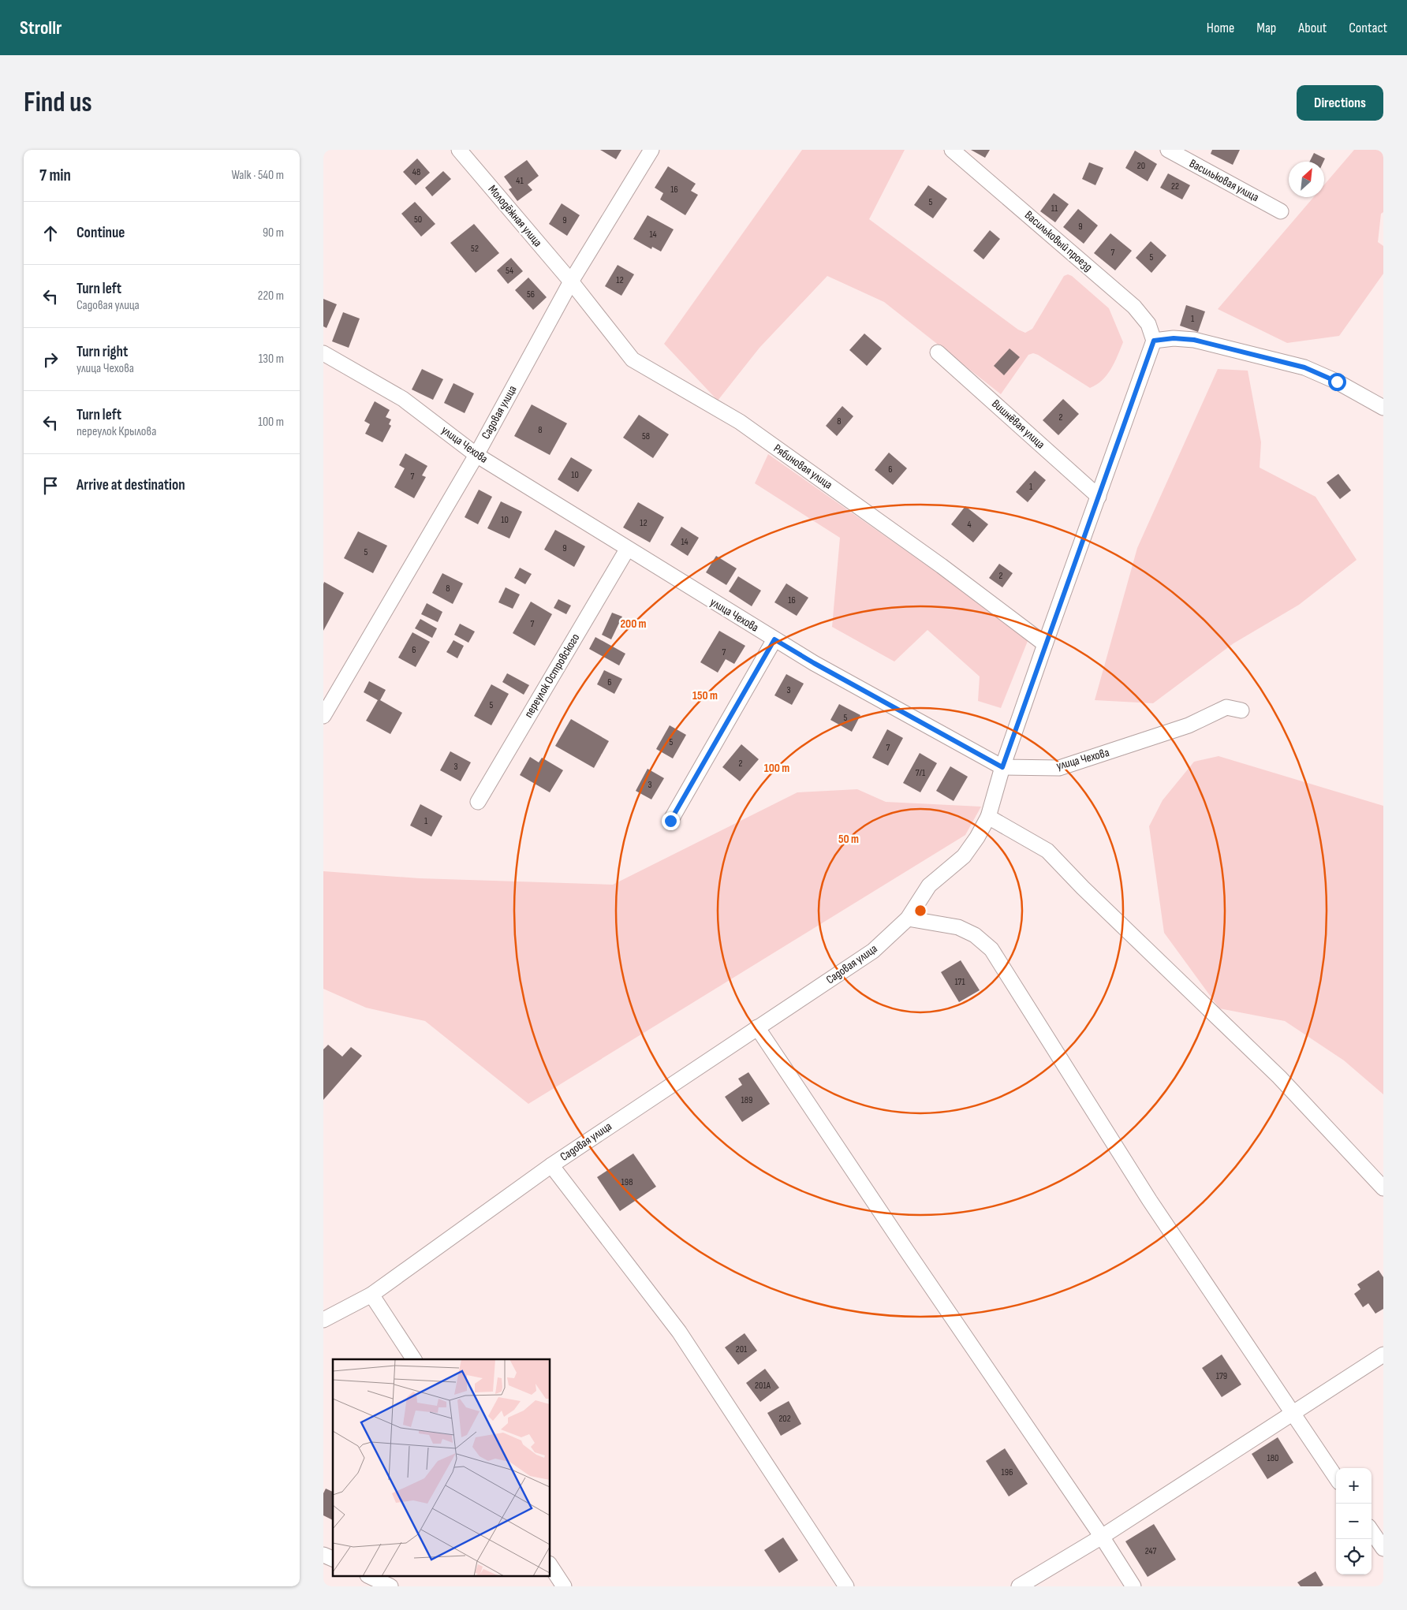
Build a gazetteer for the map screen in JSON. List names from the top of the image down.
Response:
{
  "streets": {
    "street": [
      "Васильковая улица",
      "Молодёжная улица",
      "Васильковый проезд",
      "Садовая улица",
      "Вишнёвая улица",
      "улица Чехова",
      "Рябиновая улица",
      "переулок Островского"
    ]
  },
  "crossings": [
    ["Молодёжная улица", "Садовая улица"],
    ["Молодёжная улица", "Рябиновая улица"],
    ["Васильковый проезд", "Садовая улица"],
    ["Садовая улица", "Вишнёвая улица"],
    ["Садовая улица", "улица Чехова"],
    ["Садовая улица", "Рябиновая улица"],
    ["улица Чехова", "переулок Островского"]
  ],
  "house_numbers": [
    "20",
    "48",
    "41",
    "22",
    "16",
    "5",
    "11",
    "50",
    "9",
    "9",
    "14",
    "52",
    "7",
    "5",
    "54",
    "12",
    "56",
    "1",
    "2",
    "8",
    "8",
    "58",
    "6",
    "10",
    "7",
    "1",
    "10",
    "12",
    "4",
    "14",
    "9",
    "5",
    "2",
    "8",
    "16",
    "7",
    "6",
    "7",
    "6",
    "3",
    "5",
    "5",
    "5",
    "7",
    "2",
    "3",
    "7/1",
    "3",
    "1",
    "171",
    "189",
    "198",
    "201",
    "179",
    "201А",
    "202",
    "180",
    "196",
    "247"
  ],
  "north": "top right",
  "page": {
    "header": "Strollr",
    "nav": [
      "Home",
      "Map",
      "About",
      "Contact"
    ],
    "buttons": "Directions",
    "title": "Find us",
    "heading": ["7 min", "Walk · 540 m"],
    "list": [
      ["Continue", "90 m"],
      ["Turn left", "Садовая улица", "220 m"],
      ["Turn right", "улица Чехова", "130 m"],
      ["Turn left", "переулок Крылова", "100 m"],
      "Arrive at destination"
    ],
    "map_buttons": ["+", "−"]
  },
  "rings": [
    "200 m",
    "150 m",
    "100 m",
    "50 m"
  ]
}
